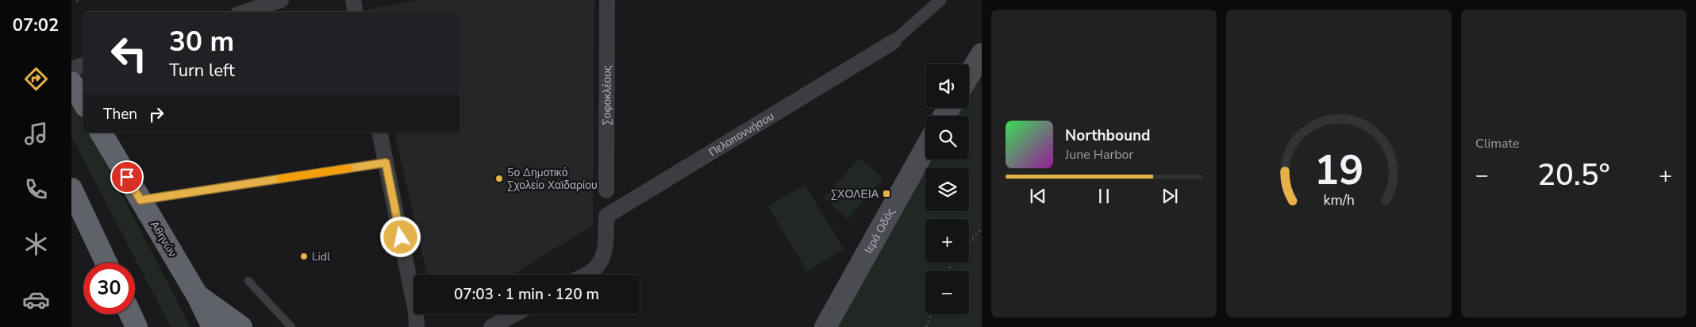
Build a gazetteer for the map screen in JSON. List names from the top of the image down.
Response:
{
  "streets": {
    "highway": ["Αθηνών"],
    "main road": ["Ιερά Οδός"],
    "street": ["Σοφοκλέους", "Πελοποννήσου"]
  },
  "places": {
    "other": ["5ο Δημοτικό Σχολείο Χαϊδαρίου", "Lidl"],
    "transit": ["ΣΧΟΛΕΙΑ"]
  },
  "page": {
    "tabs": "07:02",
    "tile": "Climate",
    "turn": ["30 m", "Turn left"],
    "map_buttons": ["+", "−"],
    "then": "Then",
    "song": ["Northbound", "June Harbor"],
    "heat": ["−", "20.5°", "+"],
    "limit": "30",
    "trip": "07:03 · 1 min · 120 m",
    "gauge": ["19", "km/h"]
  }
}
